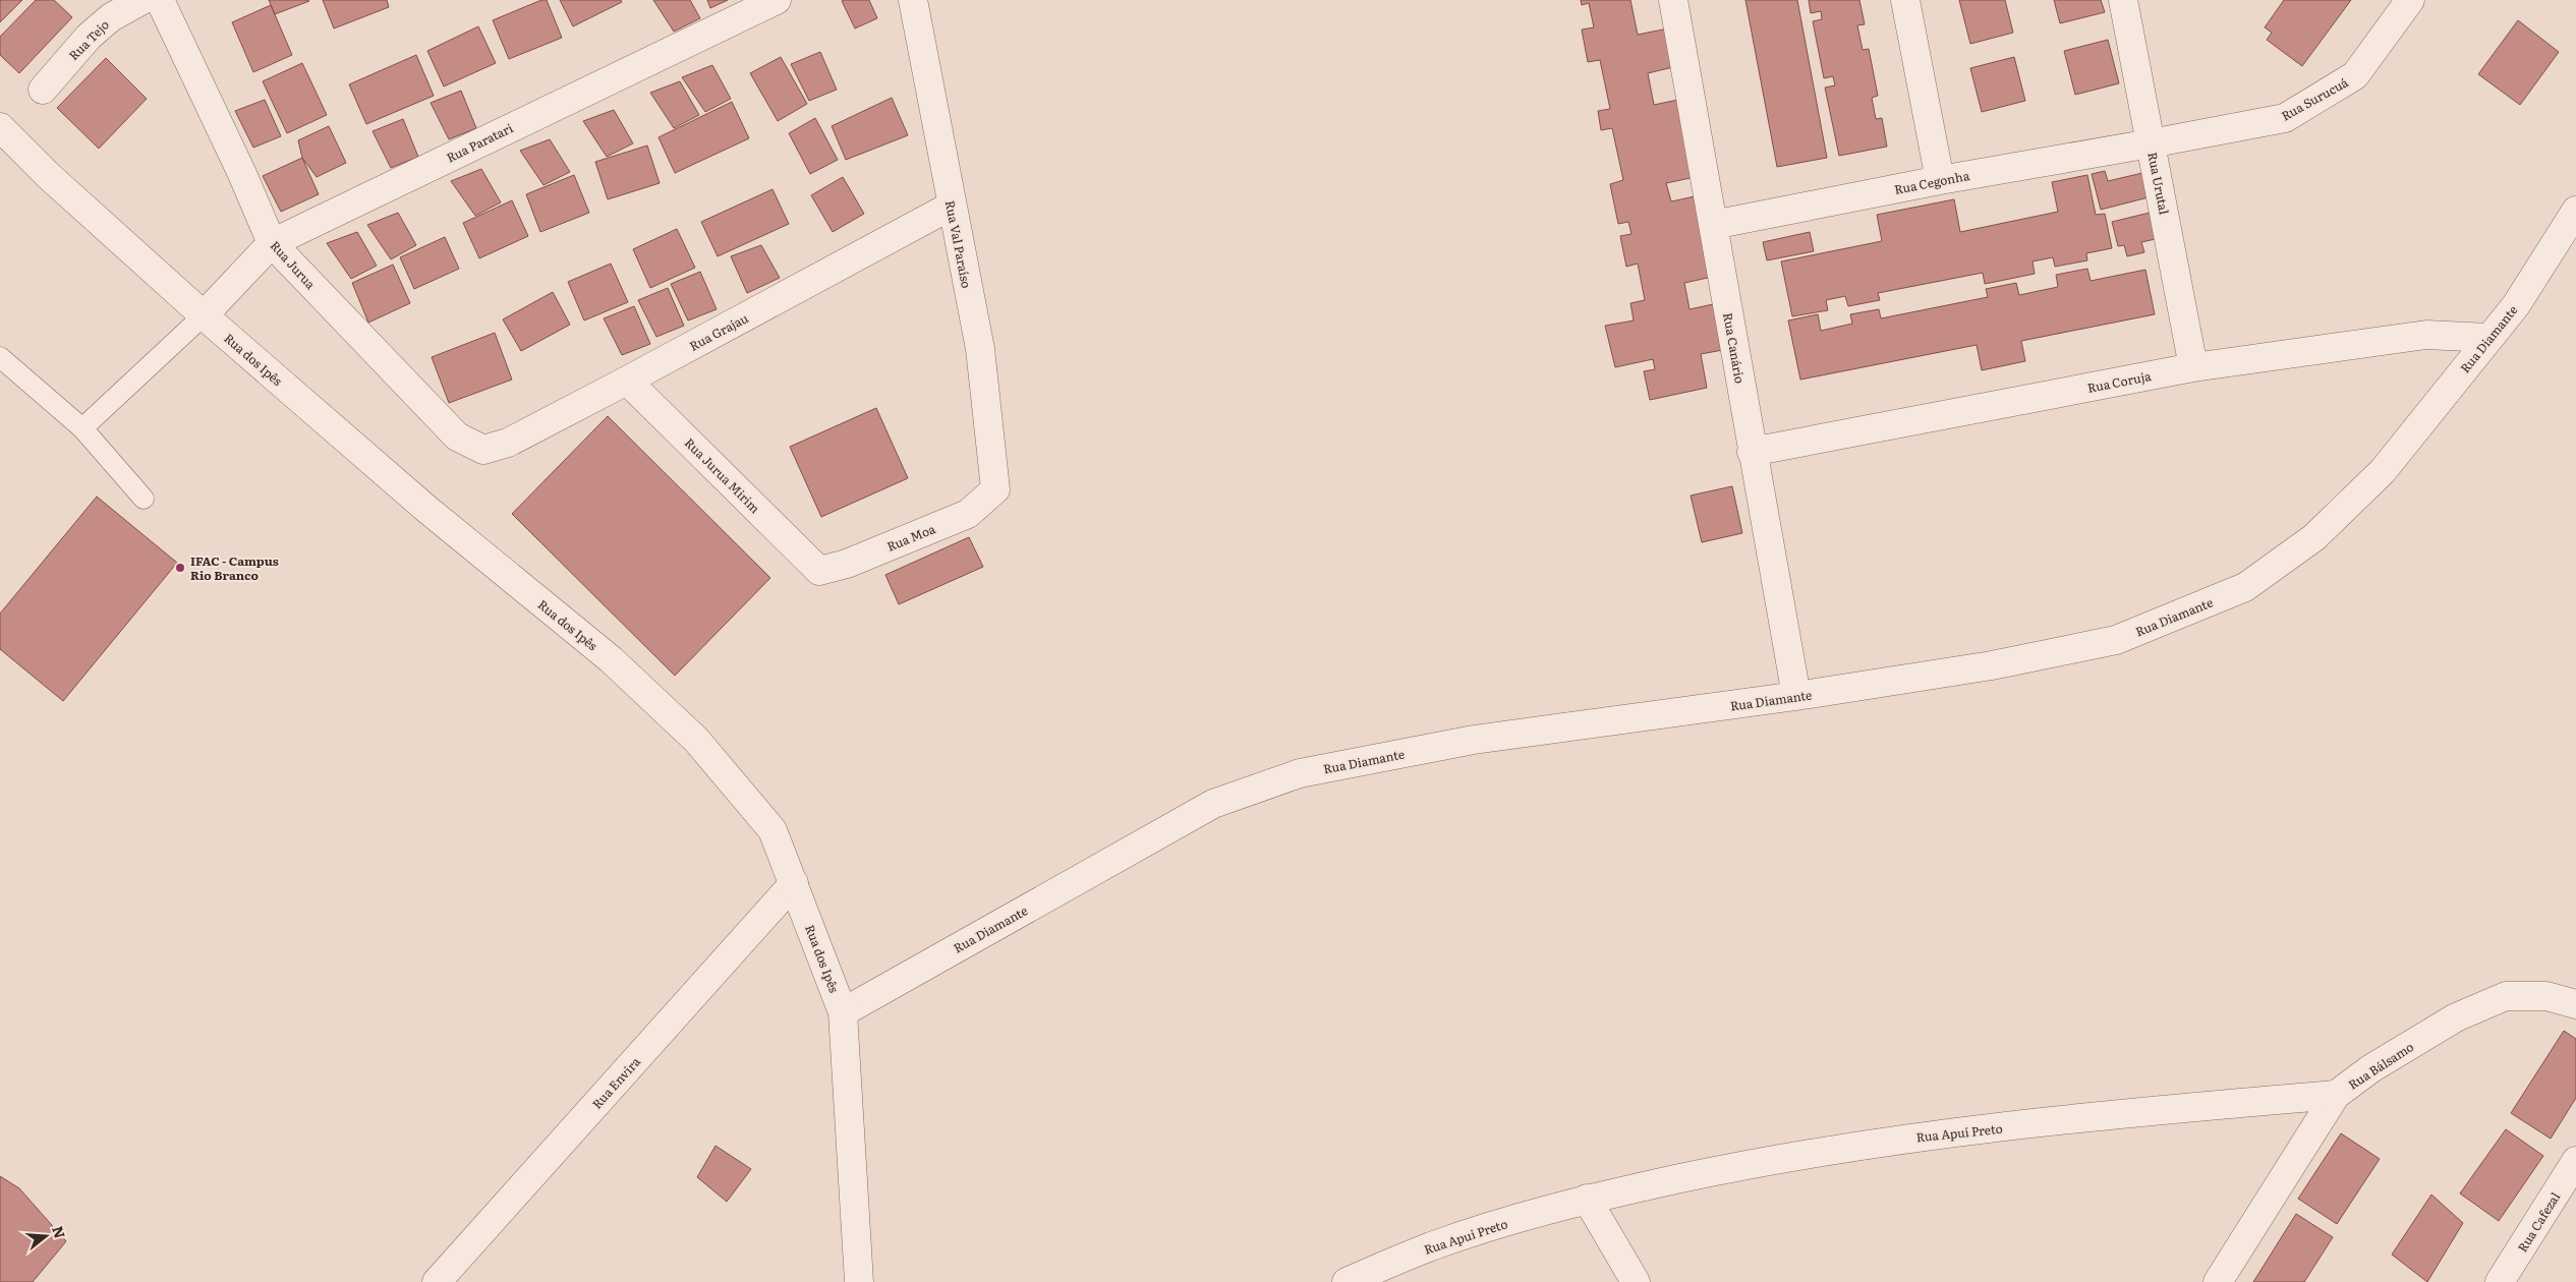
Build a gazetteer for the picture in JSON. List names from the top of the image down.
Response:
{
  "streets": {
    "street": [
      "Rua Tejo",
      "Rua Surucuá",
      "Rua Paratari",
      "Rua Cegonha",
      "Rua Urutal",
      "Rua Val Paraíso",
      "Rua Jurua",
      "Rua Grajau",
      "Rua Diamante",
      "Rua Canário",
      "Rua dos Ipês",
      "Rua Coruja",
      "Rua Jurua Mirim",
      "Rua Moa",
      "Rua Bálsamo",
      "Rua Envira",
      "Rua Apuí Preto",
      "Rua Cafezal",
      "Rua Apui Preto"
    ]
  },
  "crossings": [
    ["Rua Surucuá", "Rua Cegonha"],
    ["Rua Surucuá", "Rua Urutal"],
    ["Rua Paratari", "Rua Jurua"],
    ["Rua Paratari", "Rua dos Ipês"],
    ["Rua Cegonha", "Rua Urutal"],
    ["Rua Cegonha", "Rua Canário"],
    ["Rua Urutal", "Rua Coruja"],
    ["Rua Val Paraíso", "Rua Grajau"],
    ["Rua Val Paraíso", "Rua Moa"],
    ["Rua Jurua", "Rua Grajau"],
    ["Rua Grajau", "Rua Jurua Mirim"],
    ["Rua Diamante", "Rua Canário"],
    ["Rua Diamante", "Rua dos Ipês"],
    ["Rua Diamante", "Rua Coruja"],
    ["Rua Canário", "Rua Coruja"],
    ["Rua dos Ipês", "Rua Envira"],
    ["Rua Jurua Mirim", "Rua Moa"],
    ["Rua Bálsamo", "Rua Apuí Preto"],
    ["Rua Apuí Preto", "Rua Apui Preto"]
  ],
  "places": ["IFAC - Campus Rio Branco"],
  "north": "right"
}
